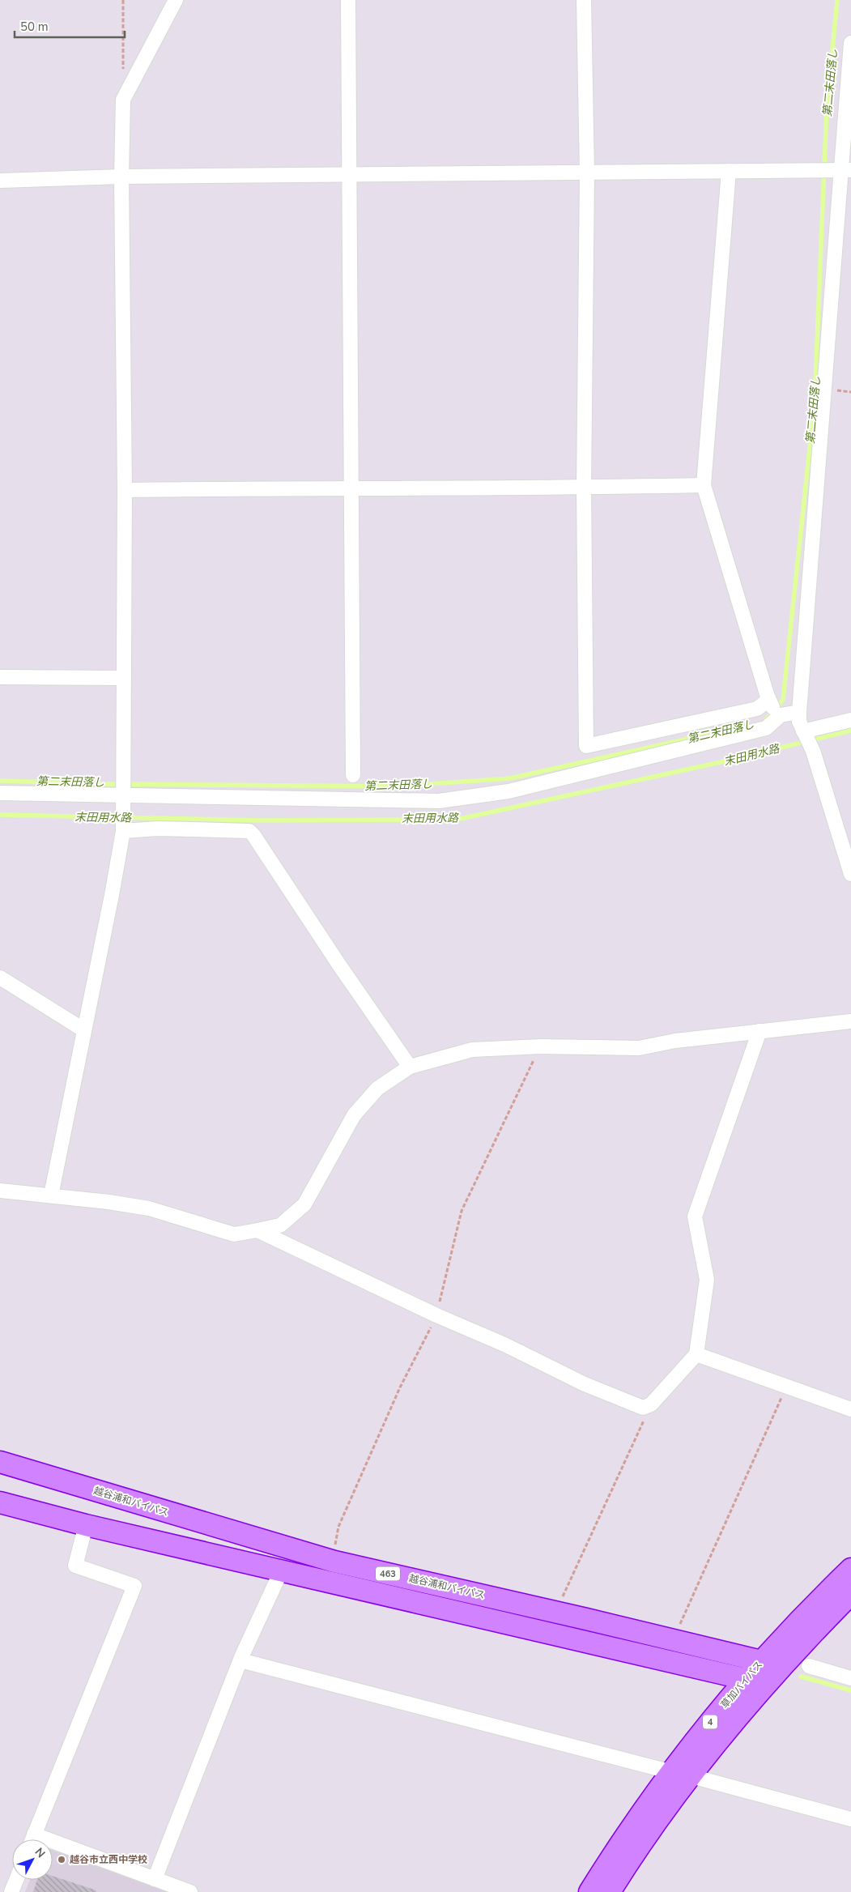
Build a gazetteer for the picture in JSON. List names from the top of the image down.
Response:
{
  "streets": {
    "highway": [
      "越谷浦和バイパス",
      "463",
      "草加バイパス",
      "4"
    ]
  },
  "crossings": [
    ["越谷浦和バイパス", "草加バイパス"],
    ["463", "草加バイパス"]
  ],
  "water": ["第二末田落し", "末田用水路"],
  "places": ["越谷市立西中学校"],
  "scale_bar": "50 m",
  "north": "top right"
}
